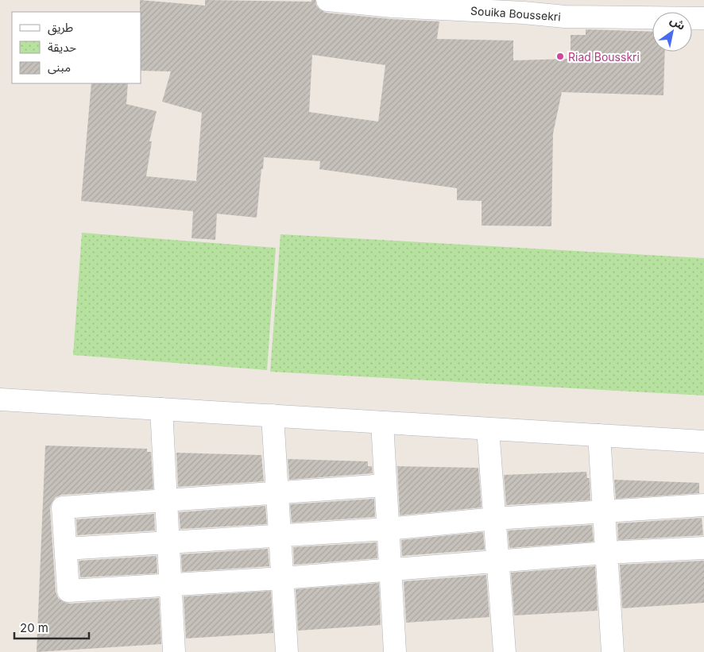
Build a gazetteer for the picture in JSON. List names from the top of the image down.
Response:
{
  "streets": {
    "street": ["Souika Boussekri"]
  },
  "places": ["Riad Bousskri"],
  "legend": ["طريق", "حديقة", "مبنى"],
  "scale_bar": "20 m",
  "north": "top right"
}
